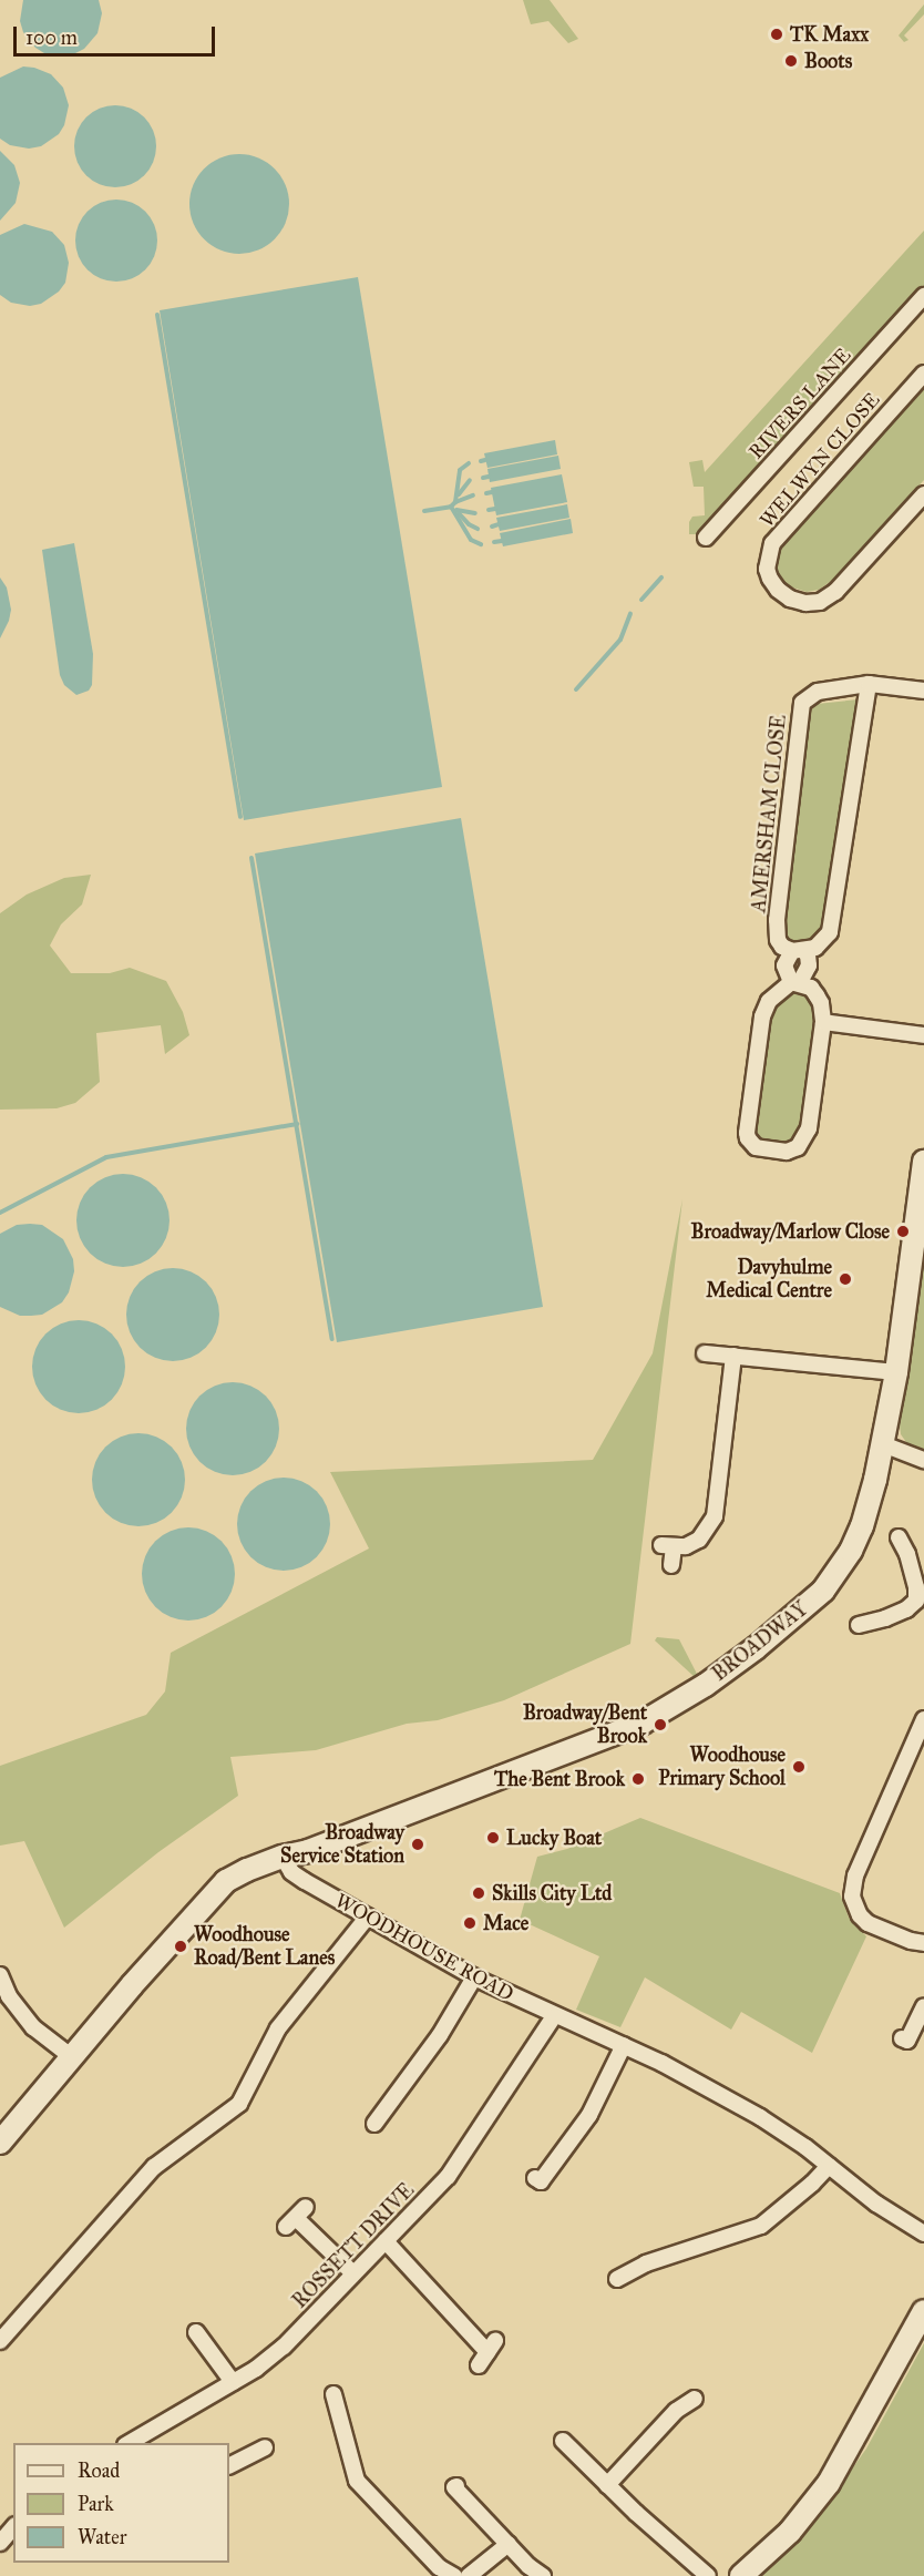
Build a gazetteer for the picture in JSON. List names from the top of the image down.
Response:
{
  "streets": {
    "street": [
      "RIVERS LANE",
      "WELWYN CLOSE",
      "AMERSHAM CLOSE",
      "BROADWAY",
      "WOODHOUSE ROAD",
      "ROSSETT DRIVE"
    ]
  },
  "crossings": [
    ["BROADWAY", "WOODHOUSE ROAD"],
    ["WOODHOUSE ROAD", "ROSSETT DRIVE"]
  ],
  "places": [
    "TK Maxx",
    "Boots",
    "Broadway/Marlow Close",
    "Davyhulme Medical Centre",
    "Broadway/Bent Brook",
    "Woodhouse Primary School",
    "The Bent Brook",
    "Lucky Boat",
    "Broadway Service Station",
    "Skills City Ltd",
    "Mace",
    "Woodhouse Road/Bent Lanes"
  ],
  "legend": ["Road", "Park", "Water"],
  "scale_bar": "100 m"
}
